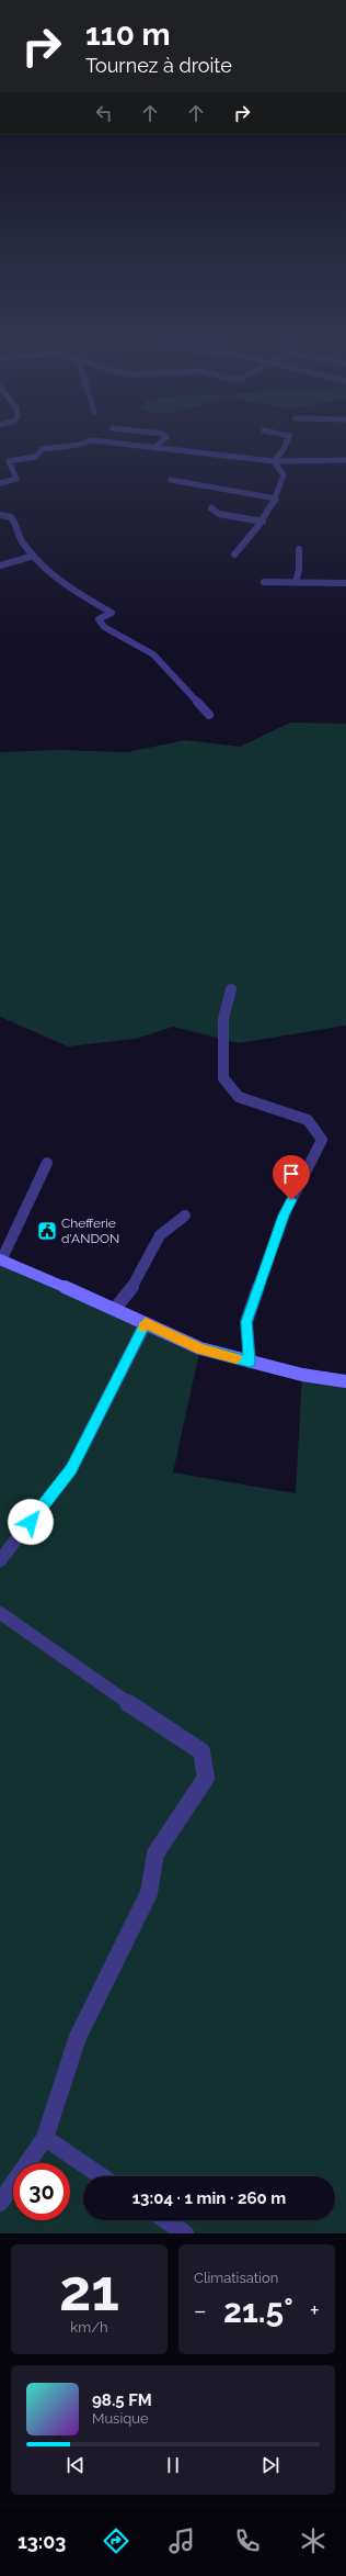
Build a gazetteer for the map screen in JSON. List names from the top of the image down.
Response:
{
  "places": {
    "public building": ["Chefferie d'ANDON"]
  },
  "page": {
    "turn": ["110 m", "Tournez à droite"],
    "limit": "30",
    "trip": "13:04 · 1 min · 260 m",
    "tile": [
      ["21", "km/h"],
      "Climatisation"
    ],
    "heat": ["−", "21.5°", "+"],
    "song": ["98.5 FM", "Musique"],
    "tabs": "13:03"
  }
}
